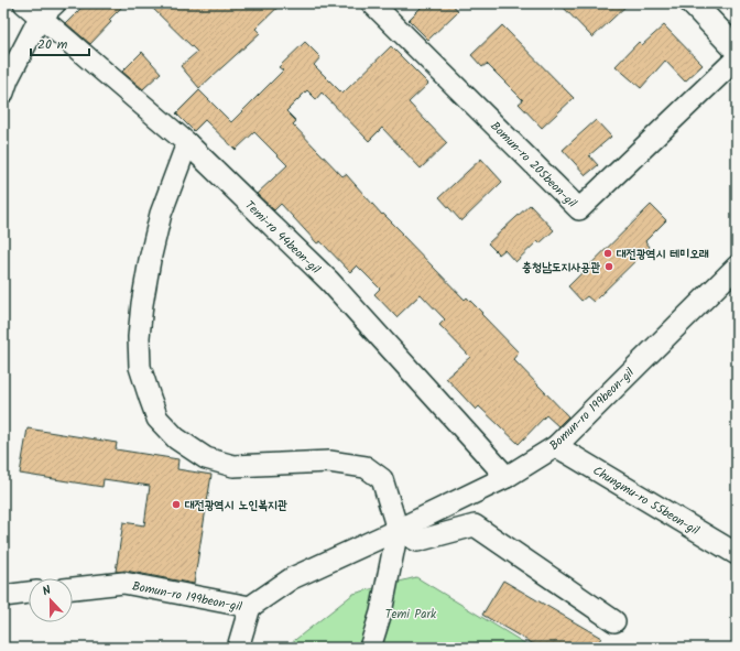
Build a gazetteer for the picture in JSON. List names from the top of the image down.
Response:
{
  "streets": {
    "street": [
      "Bomun-ro 205beon-gil",
      "Temi-ro 44beon-gil",
      "Bomun-ro 199beon-gil",
      "Chungmu-ro 55beon-gil"
    ]
  },
  "crossings": [
    ["Temi-ro 44beon-gil", "Bomun-ro 199beon-gil"],
    ["Bomun-ro 199beon-gil", "Chungmu-ro 55beon-gil"]
  ],
  "parks": ["Temi Park"],
  "places": ["대전광역시 테미오래", "충청남도지사공관", "대전광역시 노인복지관"],
  "scale_bar": "20 m",
  "north": "top"
}
